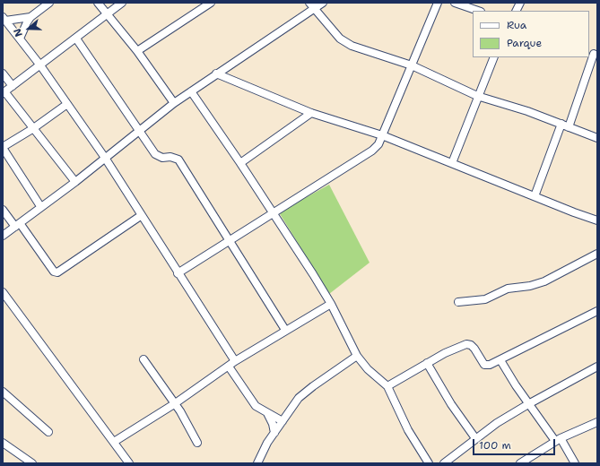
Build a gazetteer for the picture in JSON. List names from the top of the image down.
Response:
{
  "legend": ["Rua", "Parque"],
  "scale_bar": "100 m",
  "north": "left"
}
